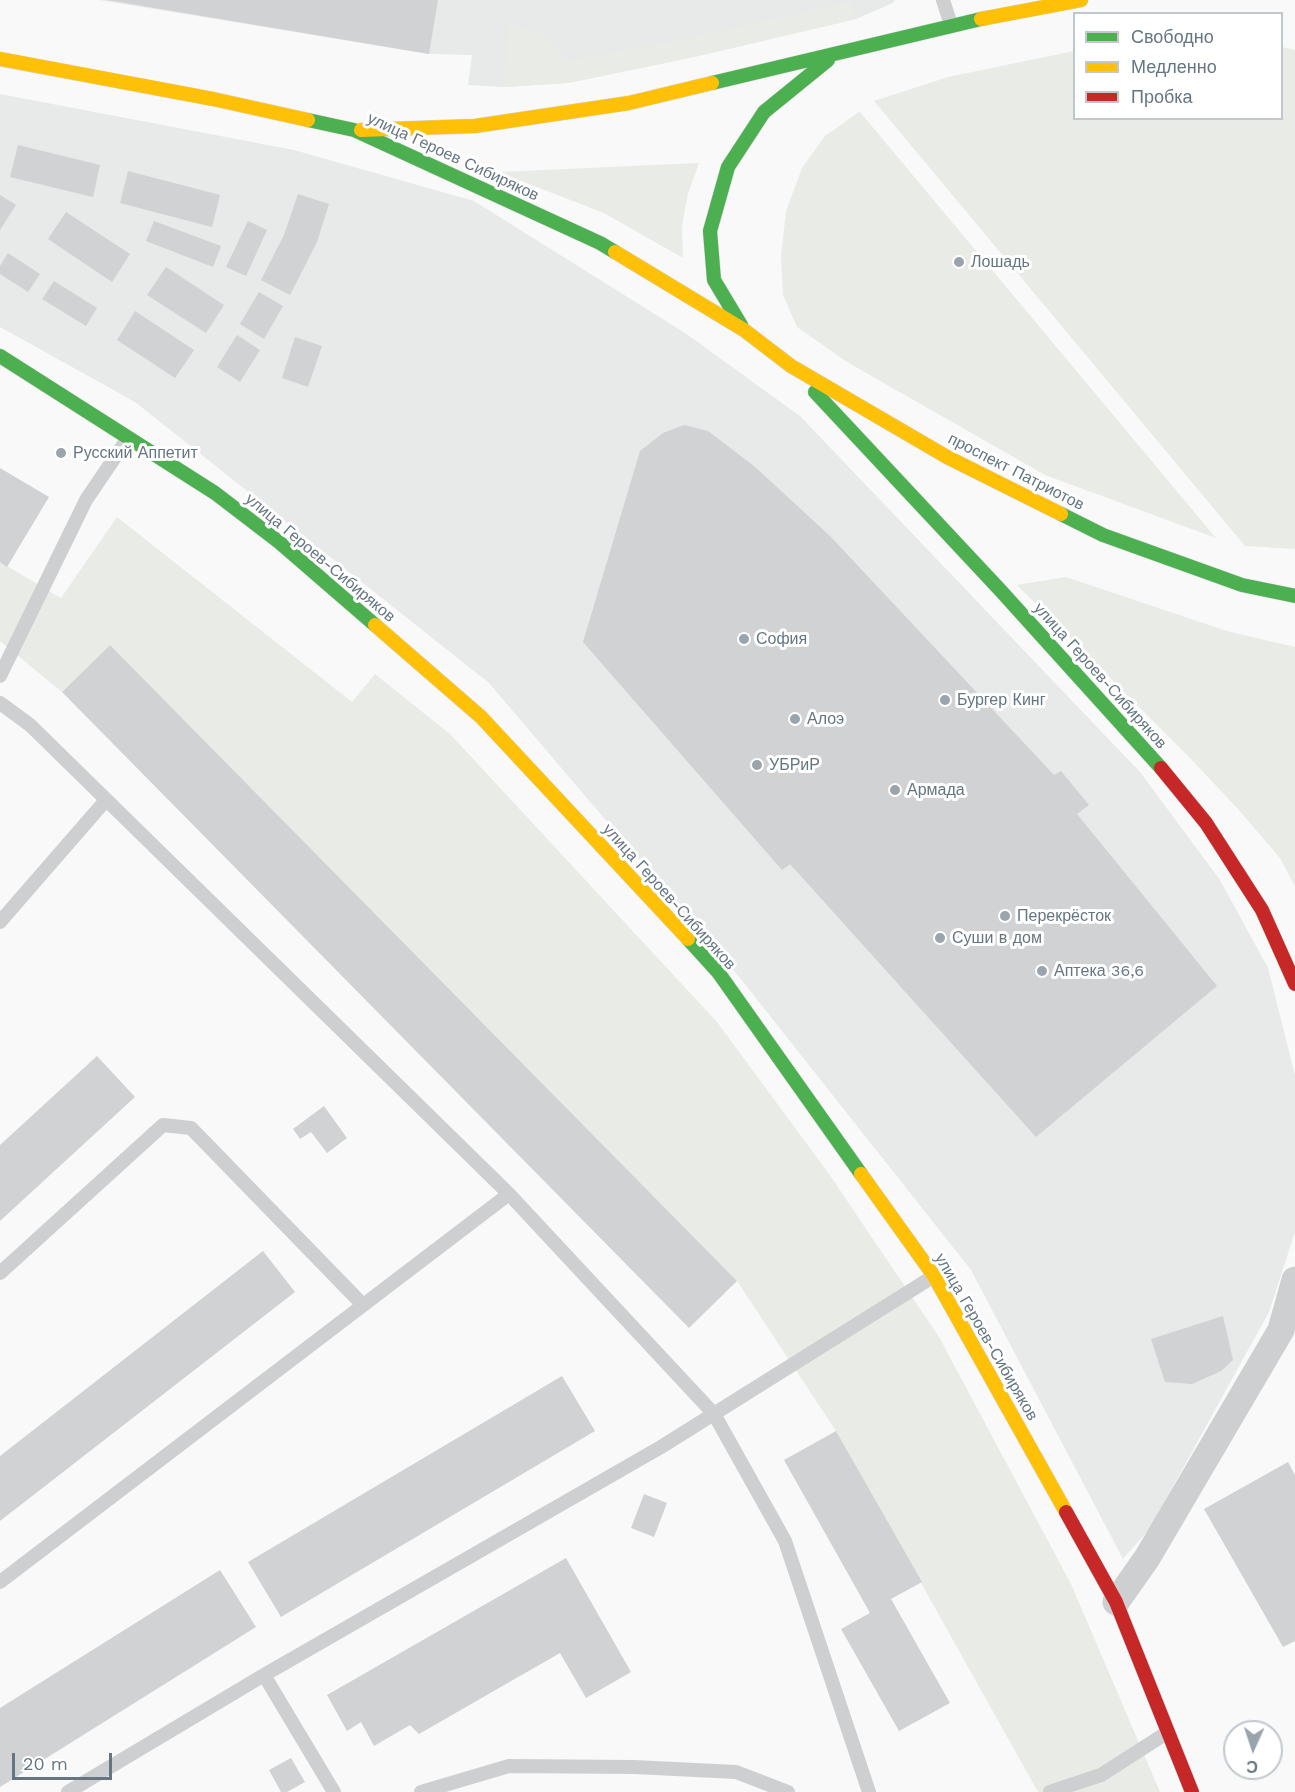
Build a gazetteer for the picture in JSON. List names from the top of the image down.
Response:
{
  "streets": {
    "main road": ["улица Героев Сибиряков", "проспект Патриотов", "улица Героев-Сибиряков"]
  },
  "crossings": [
    ["улица Героев Сибиряков", "проспект Патриотов"],
    ["проспект Патриотов", "улица Героев-Сибиряков"]
  ],
  "places": [
    "Лошадь",
    "Русский Аппетит",
    "София",
    "Бургер Кинг",
    "Алоэ",
    "УБРиР",
    "Армада",
    "Перекрёсток",
    "Суши в дом",
    "Аптека 36,6"
  ],
  "legend": ["Свободно", "Медленно", "Пробка"],
  "scale_bar": "20 m",
  "north": "bottom"
}
